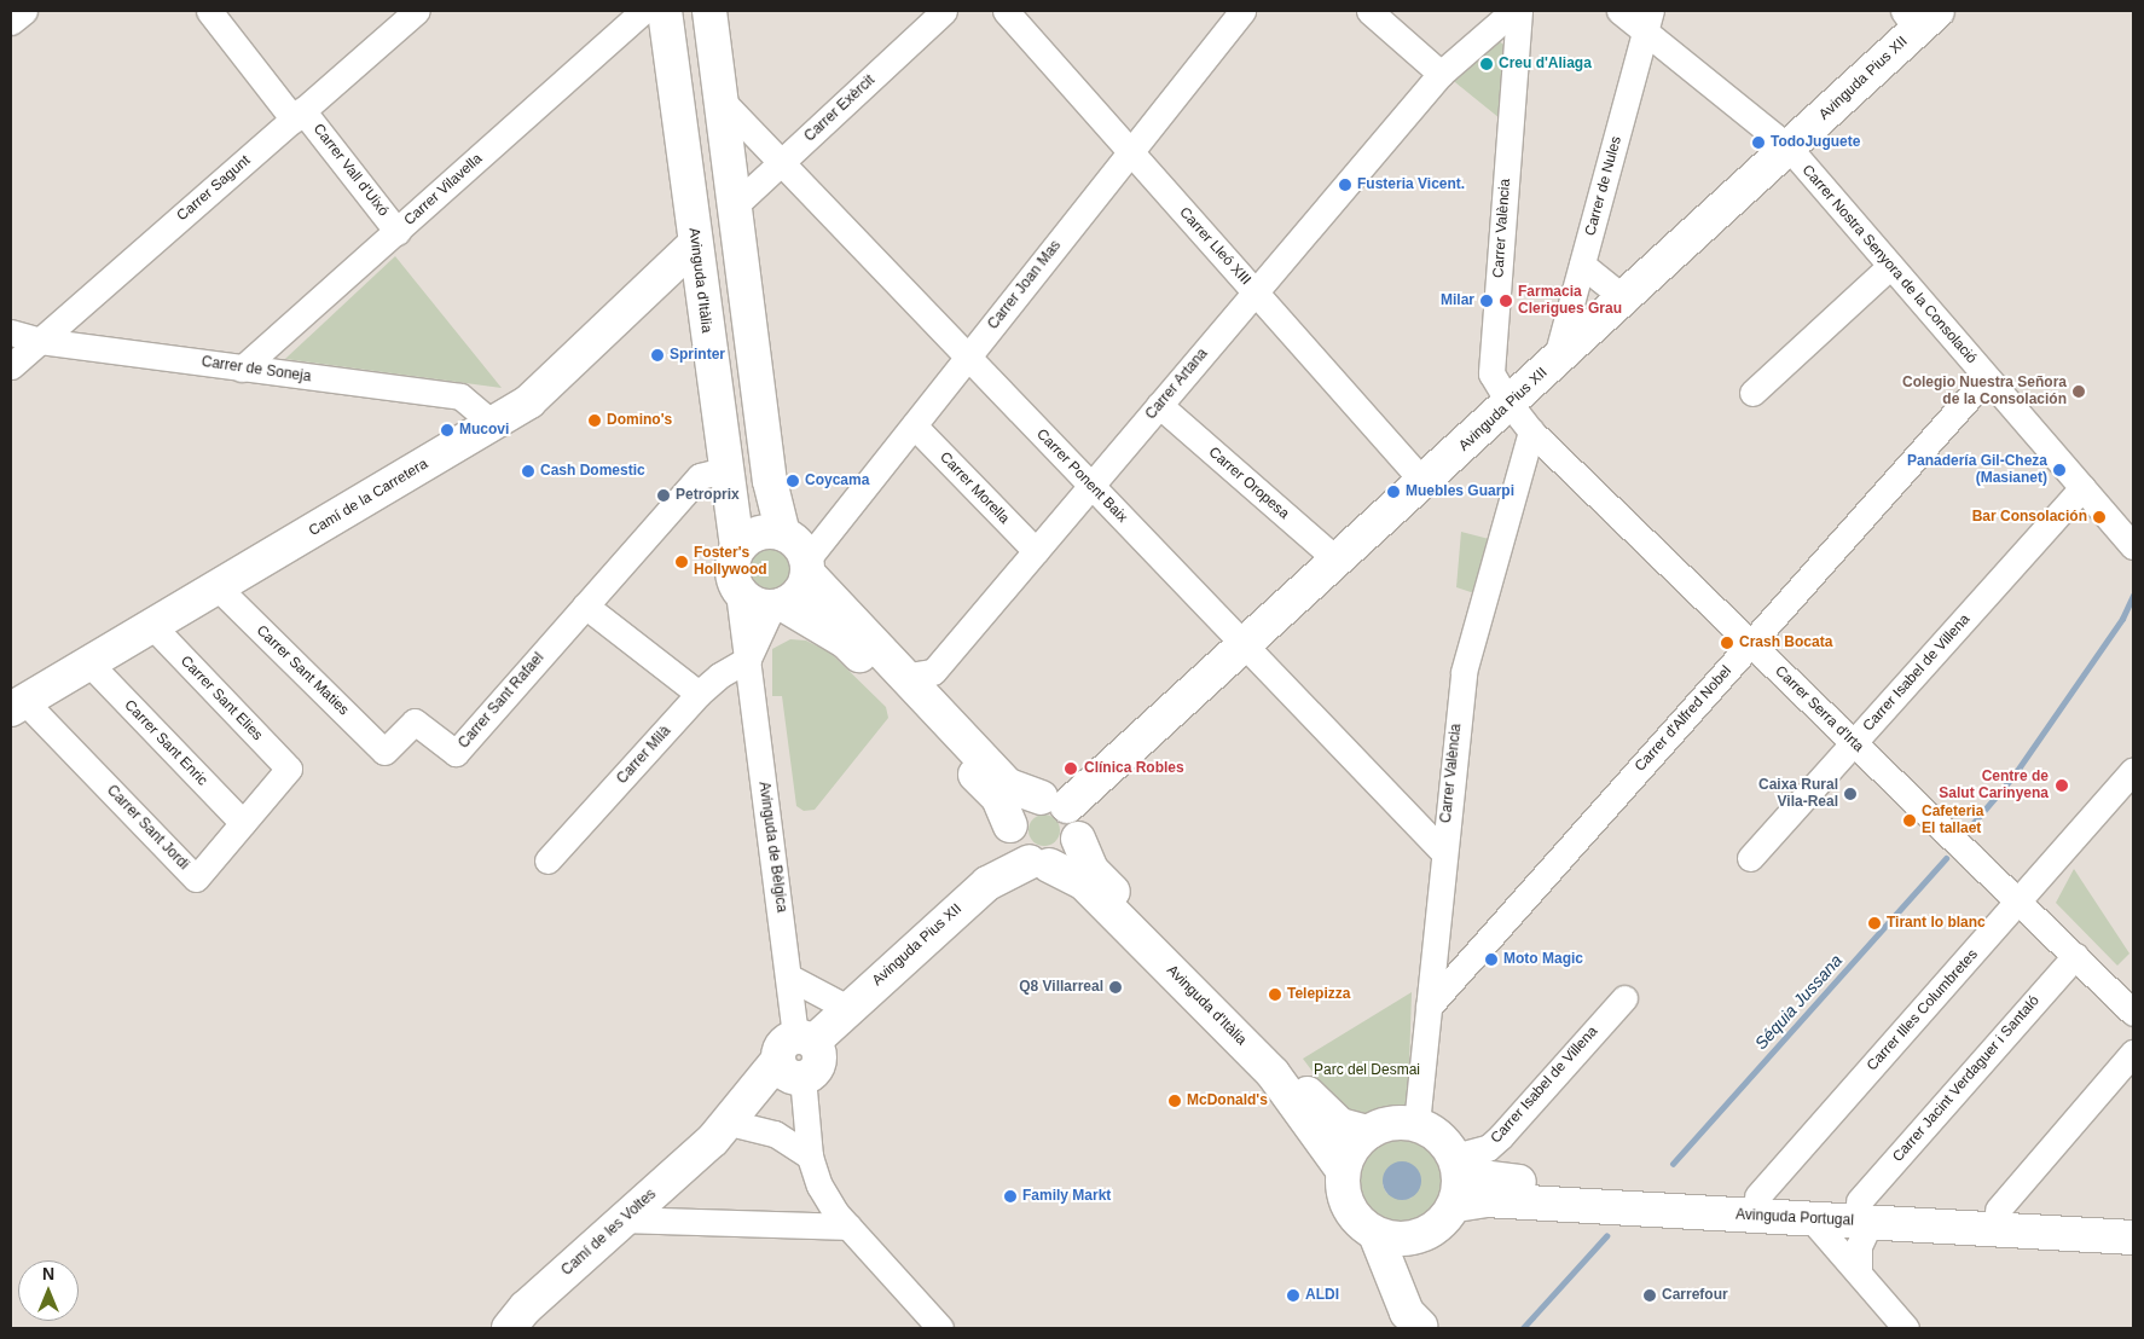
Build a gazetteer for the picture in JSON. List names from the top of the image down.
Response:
{
  "streets": {
    "main road": [
      "Avinguda Pius XII",
      "Avinguda d'Itàlia",
      "Camí de la Carretera",
      "Avinguda Portugal",
      "Camí de les Voltes"
    ],
    "street": [
      "Carrer Exèrcit",
      "Carrer Vall d'Uixó",
      "Carrer de Nules",
      "Carrer Sagunt",
      "Carrer Vilavella",
      "Carrer València",
      "Carrer Lleó XIII",
      "Carrer Nostra Senyora de la Consolació",
      "Carrer Joan Mas",
      "Carrer de Soneja",
      "Carrer Artana",
      "Carrer Ponent Baix",
      "Carrer Oropesa",
      "Carrer Morella",
      "Carrer Sant Maties",
      "Carrer Isabel de Villena",
      "Carrer Sant Elies",
      "Carrer Sant Rafael",
      "Carrer Serra d'Irta",
      "Carrer d'Alfred Nobel",
      "Carrer Sant Enric",
      "Carrer Milà",
      "Carrer Sant Jordi",
      "Avinguda de Bèlgica",
      "Carrer Illes Columbretes",
      "Carrer Jacint Verdaguer i Santaló"
    ]
  },
  "crossings": [
    ["Avinguda Pius XII", "Carrer de Nules"],
    ["Avinguda Pius XII", "Carrer València"],
    ["Avinguda Pius XII", "Carrer Lleó XIII"],
    ["Avinguda Pius XII", "Carrer Nostra Senyora de la Consolació"],
    ["Avinguda Pius XII", "Avinguda d'Itàlia"],
    ["Avinguda Pius XII", "Carrer Ponent Baix"],
    ["Avinguda Pius XII", "Carrer Oropesa"],
    ["Avinguda Pius XII", "Carrer Serra d'Irta"],
    ["Avinguda Pius XII", "Avinguda de Bèlgica"],
    ["Avinguda Pius XII", "Camí de les Voltes"],
    ["Carrer Exèrcit", "Carrer Ponent Baix"],
    ["Carrer Vall d'Uixó", "Carrer Sagunt"],
    ["Carrer Vall d'Uixó", "Carrer Vilavella"],
    ["Carrer de Nules", "Carrer Nostra Senyora de la Consolació"],
    ["Carrer Sagunt", "Carrer de Soneja"],
    ["Carrer Vilavella", "Avinguda d'Itàlia"],
    ["Carrer Vilavella", "Carrer de Soneja"],
    ["Carrer València", "Avinguda d'Itàlia"],
    ["Carrer València", "Carrer Ponent Baix"],
    ["Carrer València", "Carrer Isabel de Villena"],
    ["Carrer València", "Carrer Serra d'Irta"],
    ["Carrer València", "Carrer d'Alfred Nobel"],
    ["Carrer València", "Avinguda Portugal"],
    ["Carrer Lleó XIII", "Carrer Joan Mas"],
    ["Carrer Lleó XIII", "Carrer Artana"],
    ["Carrer Nostra Senyora de la Consolació", "Carrer Isabel de Villena"],
    ["Carrer Nostra Senyora de la Consolació", "Carrer d'Alfred Nobel"],
    ["Avinguda d'Itàlia", "Carrer Joan Mas"],
    ["Avinguda d'Itàlia", "Camí de la Carretera"],
    ["Avinguda d'Itàlia", "Carrer Isabel de Villena"],
    ["Avinguda d'Itàlia", "Carrer Sant Rafael"],
    ["Avinguda d'Itàlia", "Avinguda de Bèlgica"],
    ["Avinguda d'Itàlia", "Avinguda Portugal"],
    ["Carrer Joan Mas", "Carrer Ponent Baix"],
    ["Carrer Joan Mas", "Carrer Morella"],
    ["Carrer Joan Mas", "Avinguda de Bèlgica"],
    ["Carrer de Soneja", "Camí de la Carretera"],
    ["Carrer Artana", "Carrer Ponent Baix"],
    ["Carrer Artana", "Carrer Oropesa"],
    ["Carrer Artana", "Carrer Morella"],
    ["Camí de la Carretera", "Carrer Sant Maties"],
    ["Camí de la Carretera", "Carrer Sant Elies"],
    ["Camí de la Carretera", "Carrer Sant Enric"],
    ["Camí de la Carretera", "Carrer Sant Jordi"],
    ["Carrer Sant Maties", "Carrer Sant Rafael"],
    ["Carrer Isabel de Villena", "Carrer Serra d'Irta"],
    ["Carrer Isabel de Villena", "Avinguda Portugal"],
    ["Carrer Sant Elies", "Carrer Sant Jordi"],
    ["Carrer Serra d'Irta", "Carrer d'Alfred Nobel"],
    ["Carrer Serra d'Irta", "Carrer Illes Columbretes"],
    ["Carrer Serra d'Irta", "Carrer Jacint Verdaguer i Santaló"],
    ["Carrer Sant Enric", "Carrer Sant Jordi"],
    ["Carrer Milà", "Avinguda de Bèlgica"],
    ["Avinguda de Bèlgica", "Camí de les Voltes"],
    ["Carrer Illes Columbretes", "Avinguda Portugal"],
    ["Carrer Jacint Verdaguer i Santaló", "Avinguda Portugal"]
  ],
  "water": ["Séquia Jussana"],
  "parks": ["Parc del Desmai"],
  "places": [
    "Creu d'Aliaga",
    "TodoJuguete",
    "Fusteria Vicent.",
    "Milar",
    "Farmacia Clerigues Grau",
    "Sprinter",
    "Colegio Nuestra Señora de la Consolación",
    "Domino's",
    "Mucovi",
    "Panadería Gil-Cheza (Masianet)",
    "Cash Domestic",
    "Coycama",
    "Muebles Guarpi",
    "Petroprix",
    "Bar Consolación",
    "Foster's Hollywood",
    "Crash Bocata",
    "Clínica Robles",
    "Centre de Salut Carinyena",
    "Caixa Rural Vila-Real",
    "Cafeteria El tallaet",
    "Tirant lo blanc",
    "Moto Magic",
    "Q8 Villarreal",
    "Telepizza",
    "McDonald's",
    "Family Markt",
    "ALDI",
    "Carrefour"
  ],
  "north": "top"
}
